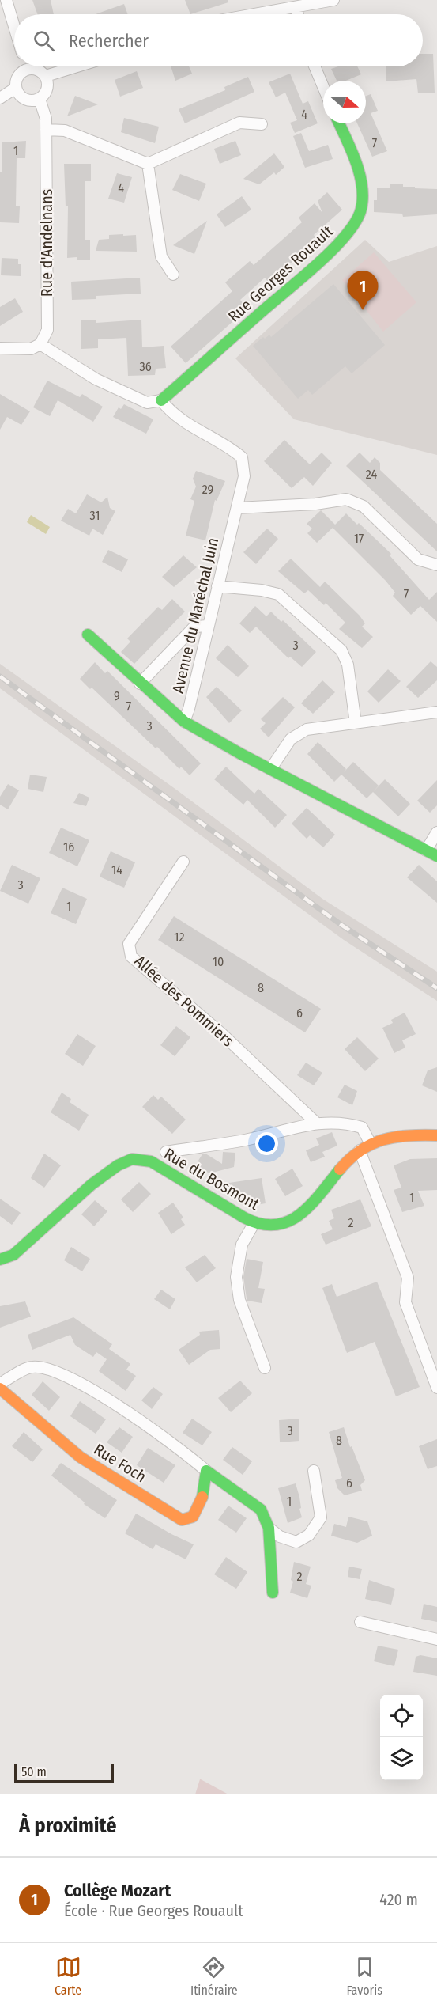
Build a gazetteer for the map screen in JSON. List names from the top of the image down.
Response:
{
  "streets": {
    "street": [
      "Rue d'Andelnans",
      "Rue Georges Rouault",
      "Avenue du Maréchal Juin",
      "Allée des Pommiers",
      "Rue du Bosmont",
      "Rue Foch"
    ]
  },
  "crossings": [
    ["Rue Georges Rouault", "Avenue du Maréchal Juin"]
  ],
  "house_numbers": [
    "4",
    "7",
    "1",
    "4",
    "36",
    "24",
    "29",
    "31",
    "17",
    "7",
    "3",
    "9",
    "7",
    "3",
    "16",
    "14",
    "3",
    "1",
    "12",
    "10",
    "8",
    "6",
    "1",
    "2",
    "3",
    "8",
    "6",
    "1",
    "2"
  ],
  "scale_bar": "50 m",
  "north": "right",
  "page": {
    "search": "Rechercher",
    "pins": "1",
    "scale": "50 m",
    "heading": "À proximité",
    "list": [
      {
        "mark": "1",
        "name": "Collège Mozart",
        "note": "École · Rue Georges Rouault",
        "value": "420 m"
      }
    ],
    "nav": ["Carte", "Itinéraire", "Favoris"]
  }
}
